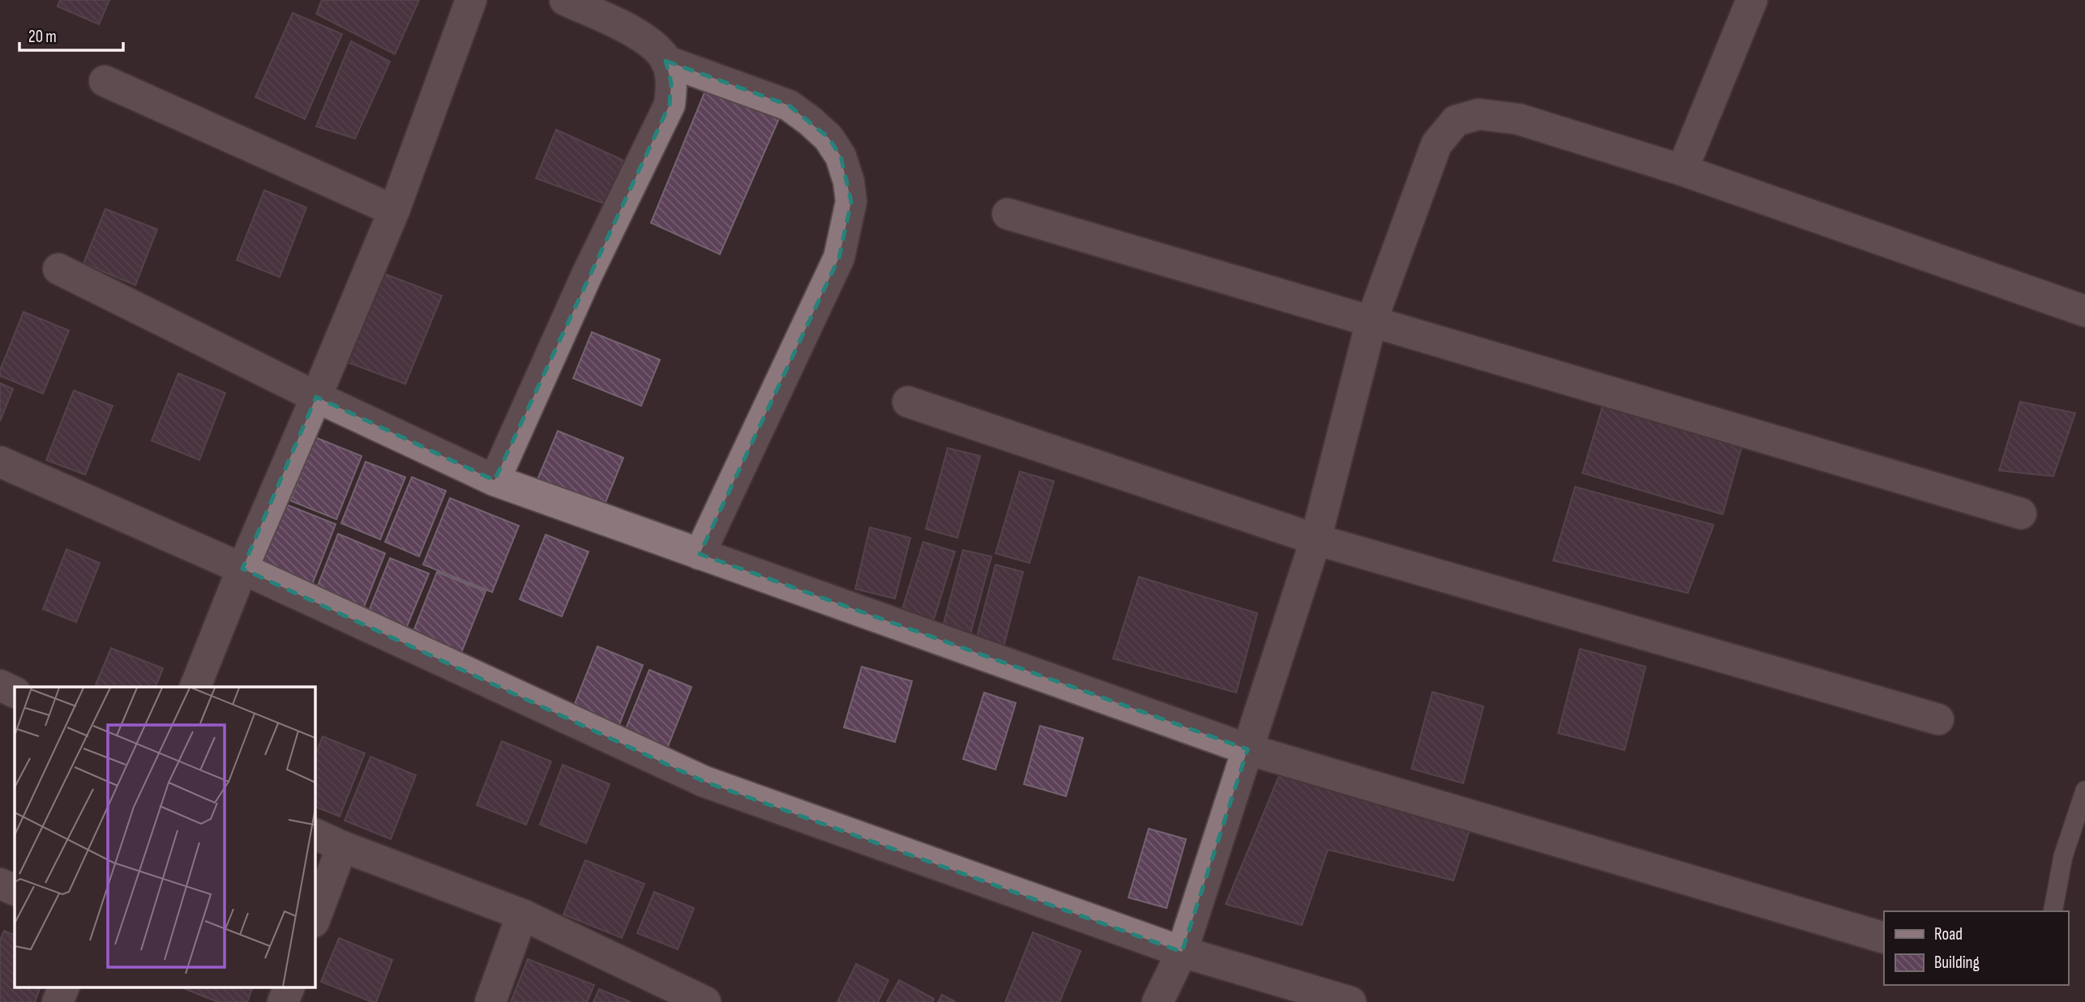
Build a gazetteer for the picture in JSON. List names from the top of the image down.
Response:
{
  "legend": ["Road", "Building"],
  "scale_bar": "20 m"
}
